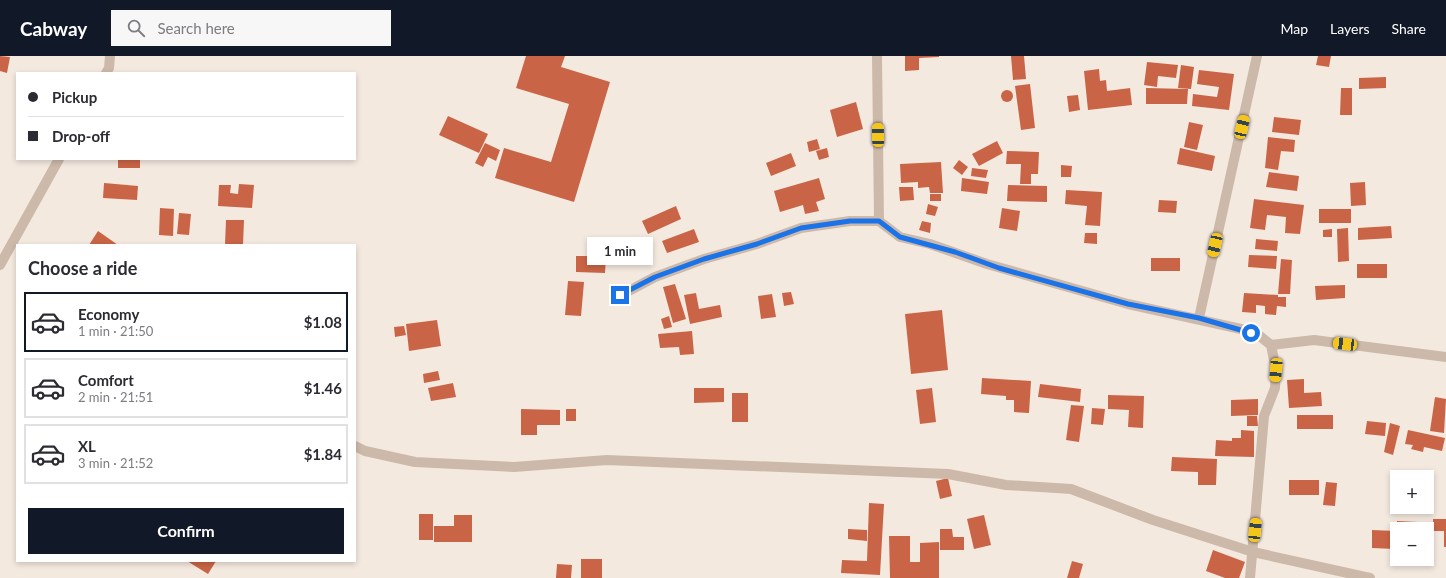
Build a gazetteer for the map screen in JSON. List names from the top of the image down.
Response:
{
  "page": {
    "header": "Cabway",
    "search": "Search here",
    "nav": ["Map", "Layers", "Share"],
    "banner": ["Pickup", "Drop-off"],
    "bubble": "1 min",
    "heading": "Choose a ride",
    "list": [
      {
        "name": "Economy",
        "note": "1 min · 21:50",
        "value": "$1.08"
      },
      {
        "name": "Comfort",
        "note": "2 min · 21:51",
        "value": "$1.46"
      },
      {
        "name": "XL",
        "note": "3 min · 21:52",
        "value": "$1.84"
      }
    ],
    "map_buttons": ["+", "−"],
    "buttons": "Confirm"
  }
}
